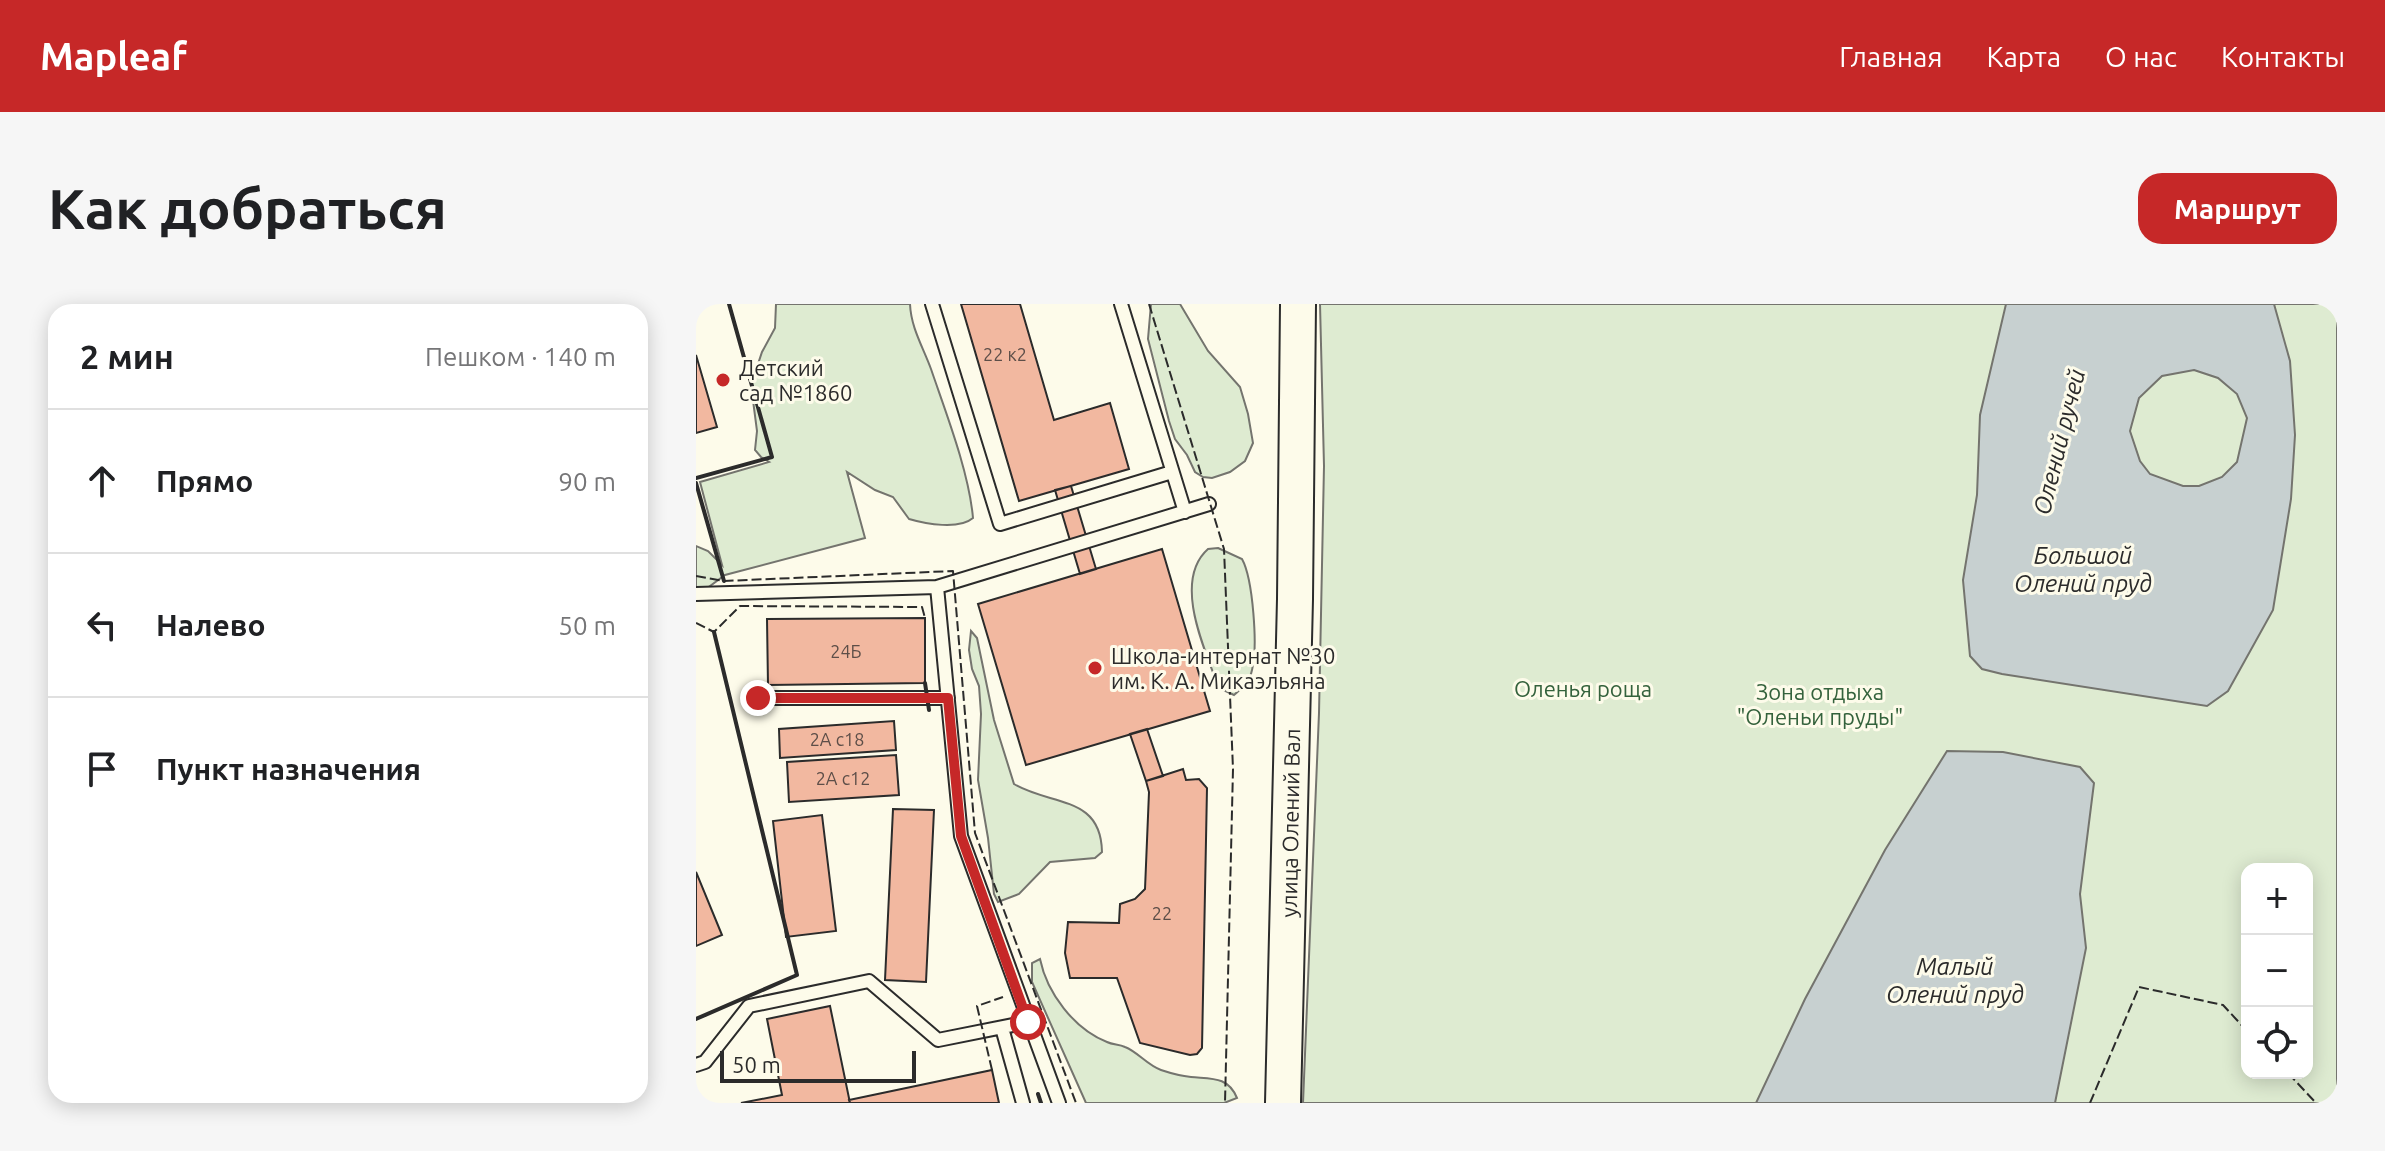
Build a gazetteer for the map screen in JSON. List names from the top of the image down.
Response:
{
  "streets": {
    "main road": ["улица Олений Вал"]
  },
  "water": ["Олений ручей", "Большой Олений пруд", "Малый Олений пруд"],
  "parks": ["Оленья роща", "Зона отдыха \"Оленьи пруды\""],
  "places": ["Детский сад №1860", "Школа-интернат №30 им. К. А. Микаэльяна"],
  "house_numbers": [
    "22 к2",
    "24Б",
    "2А с18",
    "2А с12",
    "22"
  ],
  "scale_bar": "50 m",
  "page": {
    "header": "Mapleaf",
    "nav": [
      "Главная",
      "Карта",
      "О нас",
      "Контакты"
    ],
    "buttons": "Маршрут",
    "title": "Как добраться",
    "heading": ["2 мин", "Пешком · 140 m"],
    "list": [
      ["Прямо", "90 m"],
      ["Налево", "50 m"],
      "Пункт назначения"
    ],
    "map_buttons": ["+", "−"],
    "scale": "50 m"
  }
}
